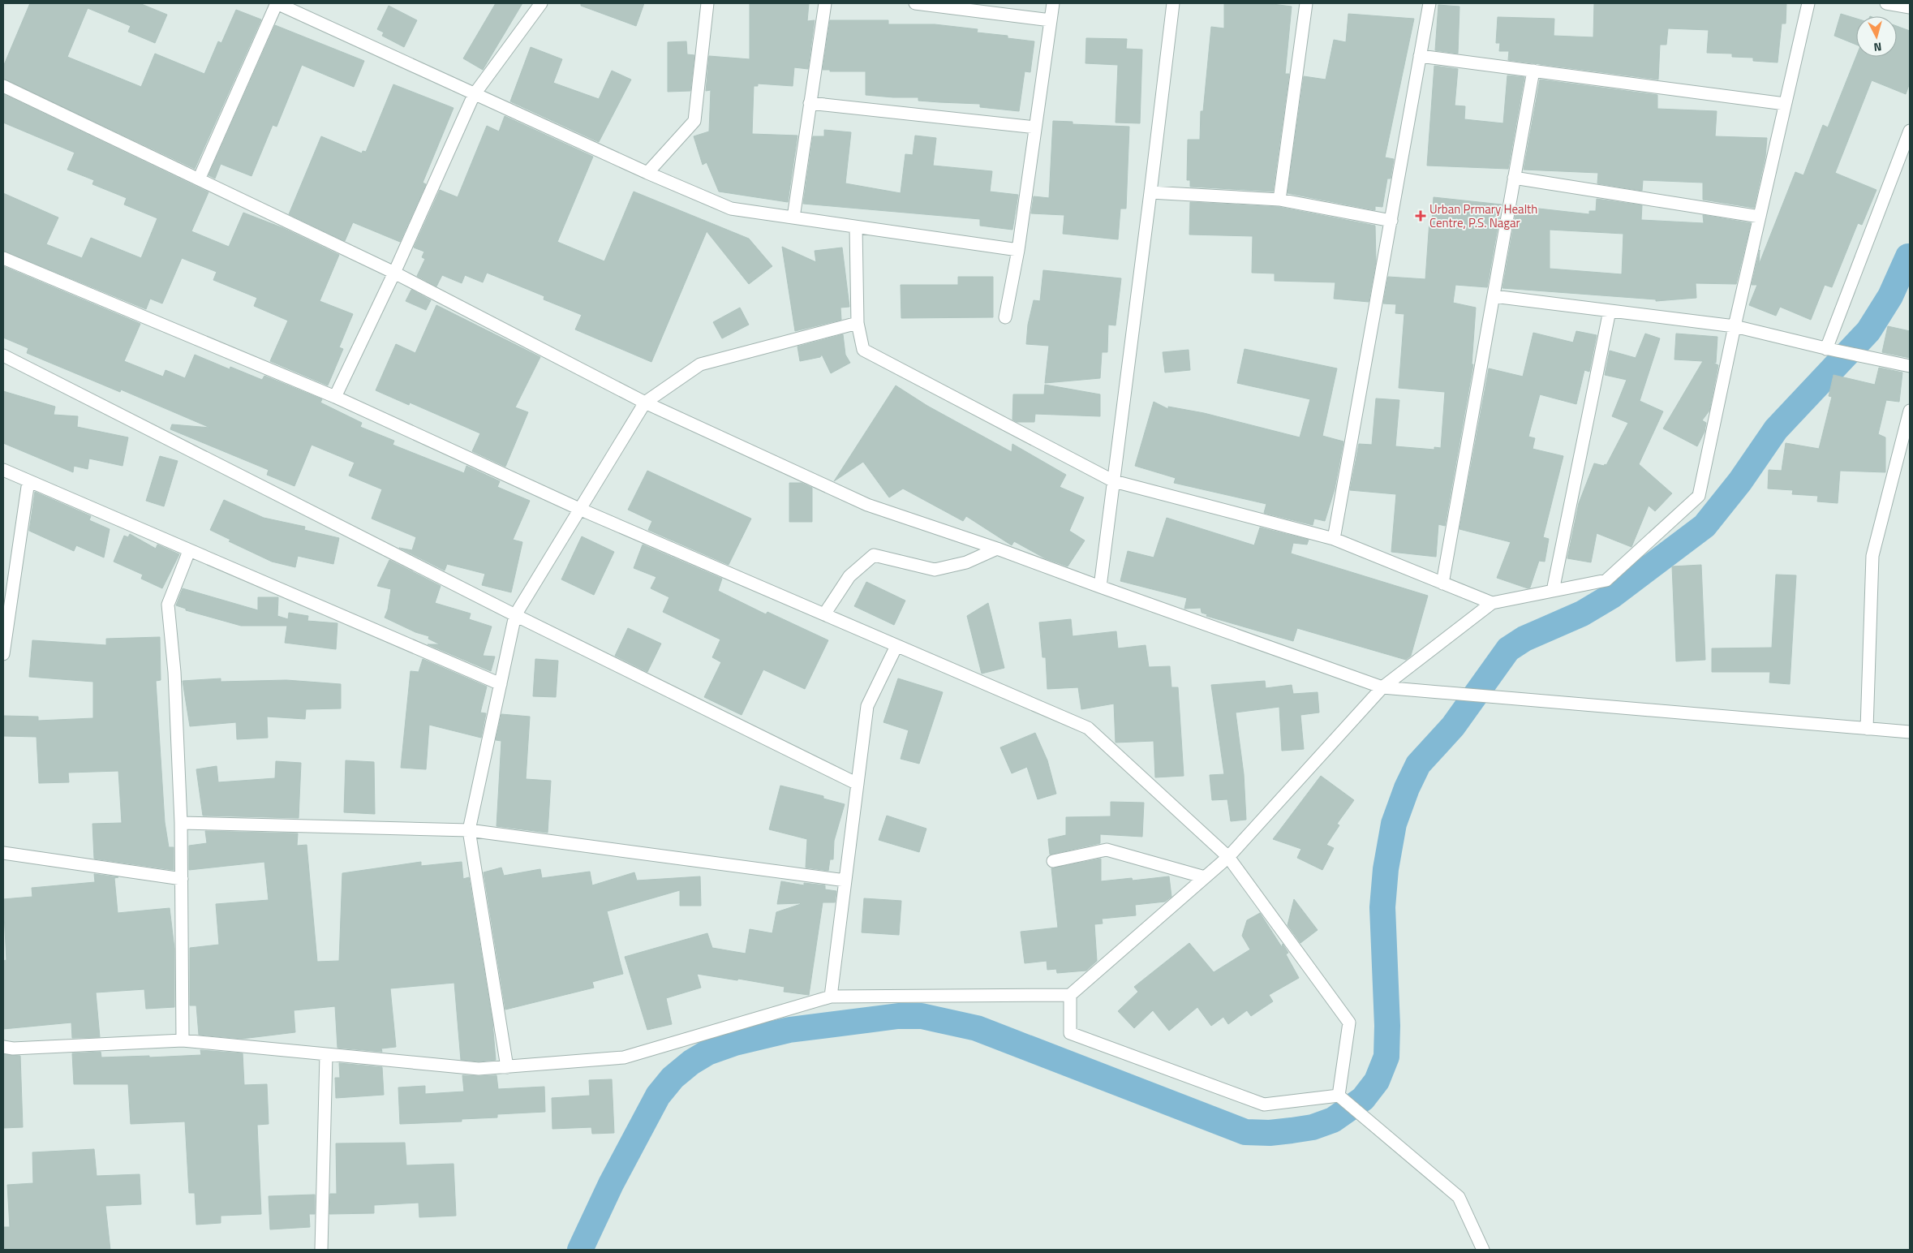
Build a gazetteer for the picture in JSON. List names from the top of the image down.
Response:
{
  "places": {
    "health": ["Urban Prmary Health Centre, P.S. Nagar"]
  },
  "north": "bottom"
}
